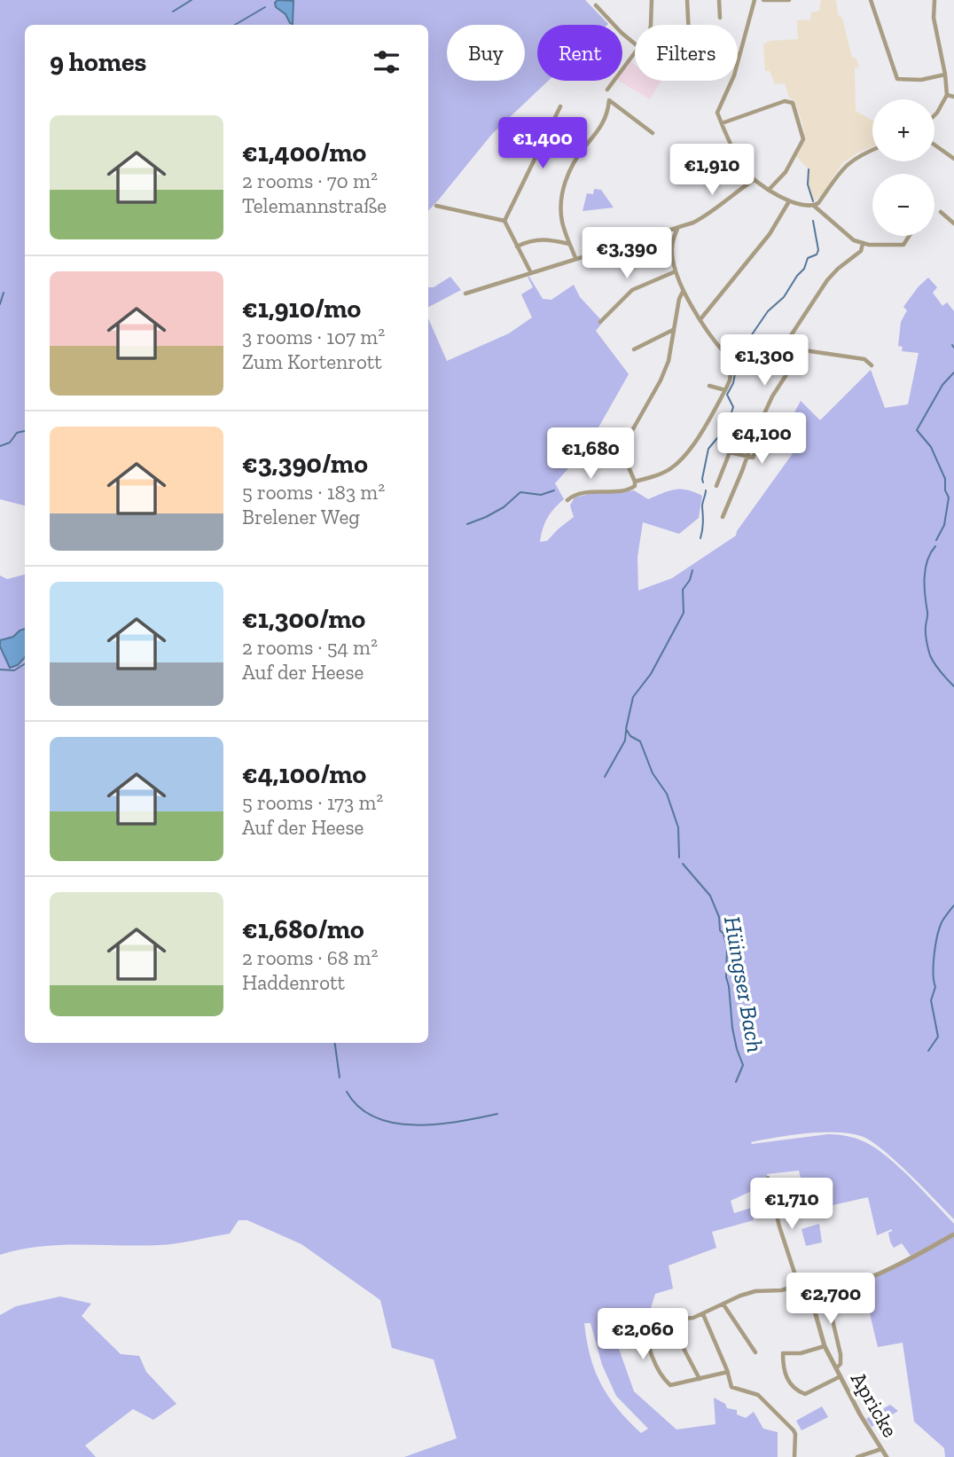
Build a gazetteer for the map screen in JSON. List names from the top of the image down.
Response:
{
  "streets": {
    "street": ["Apricke"]
  },
  "water": ["Hüingser Bach"],
  "page": {
    "chip": ["Buy", "Rent", "Filters"],
    "heading": "9 homes",
    "map_buttons": ["+", "−"],
    "list": [
      {
        "name": "€1,400/mo",
        "note": "2 rooms · 70 m² · Telemannstraße"
      },
      {
        "name": "€1,910/mo",
        "note": "3 rooms · 107 m² · Zum Kortenrott"
      },
      {
        "name": "€3,390/mo",
        "note": "5 rooms · 183 m² · Brelener Weg"
      },
      {
        "name": "€1,300/mo",
        "note": "2 rooms · 54 m² · Auf der Heese"
      },
      {
        "name": "€4,100/mo",
        "note": "5 rooms · 173 m² · Auf der Heese"
      },
      {
        "name": "€1,680/mo",
        "note": "2 rooms · 68 m² · Haddenrott"
      }
    ],
    "price": [
      "€1,400",
      "€1,910",
      "€3,390",
      "€1,300",
      "€4,100",
      "€1,680",
      "€1,710",
      "€2,700",
      "€2,060"
    ]
  }
}
